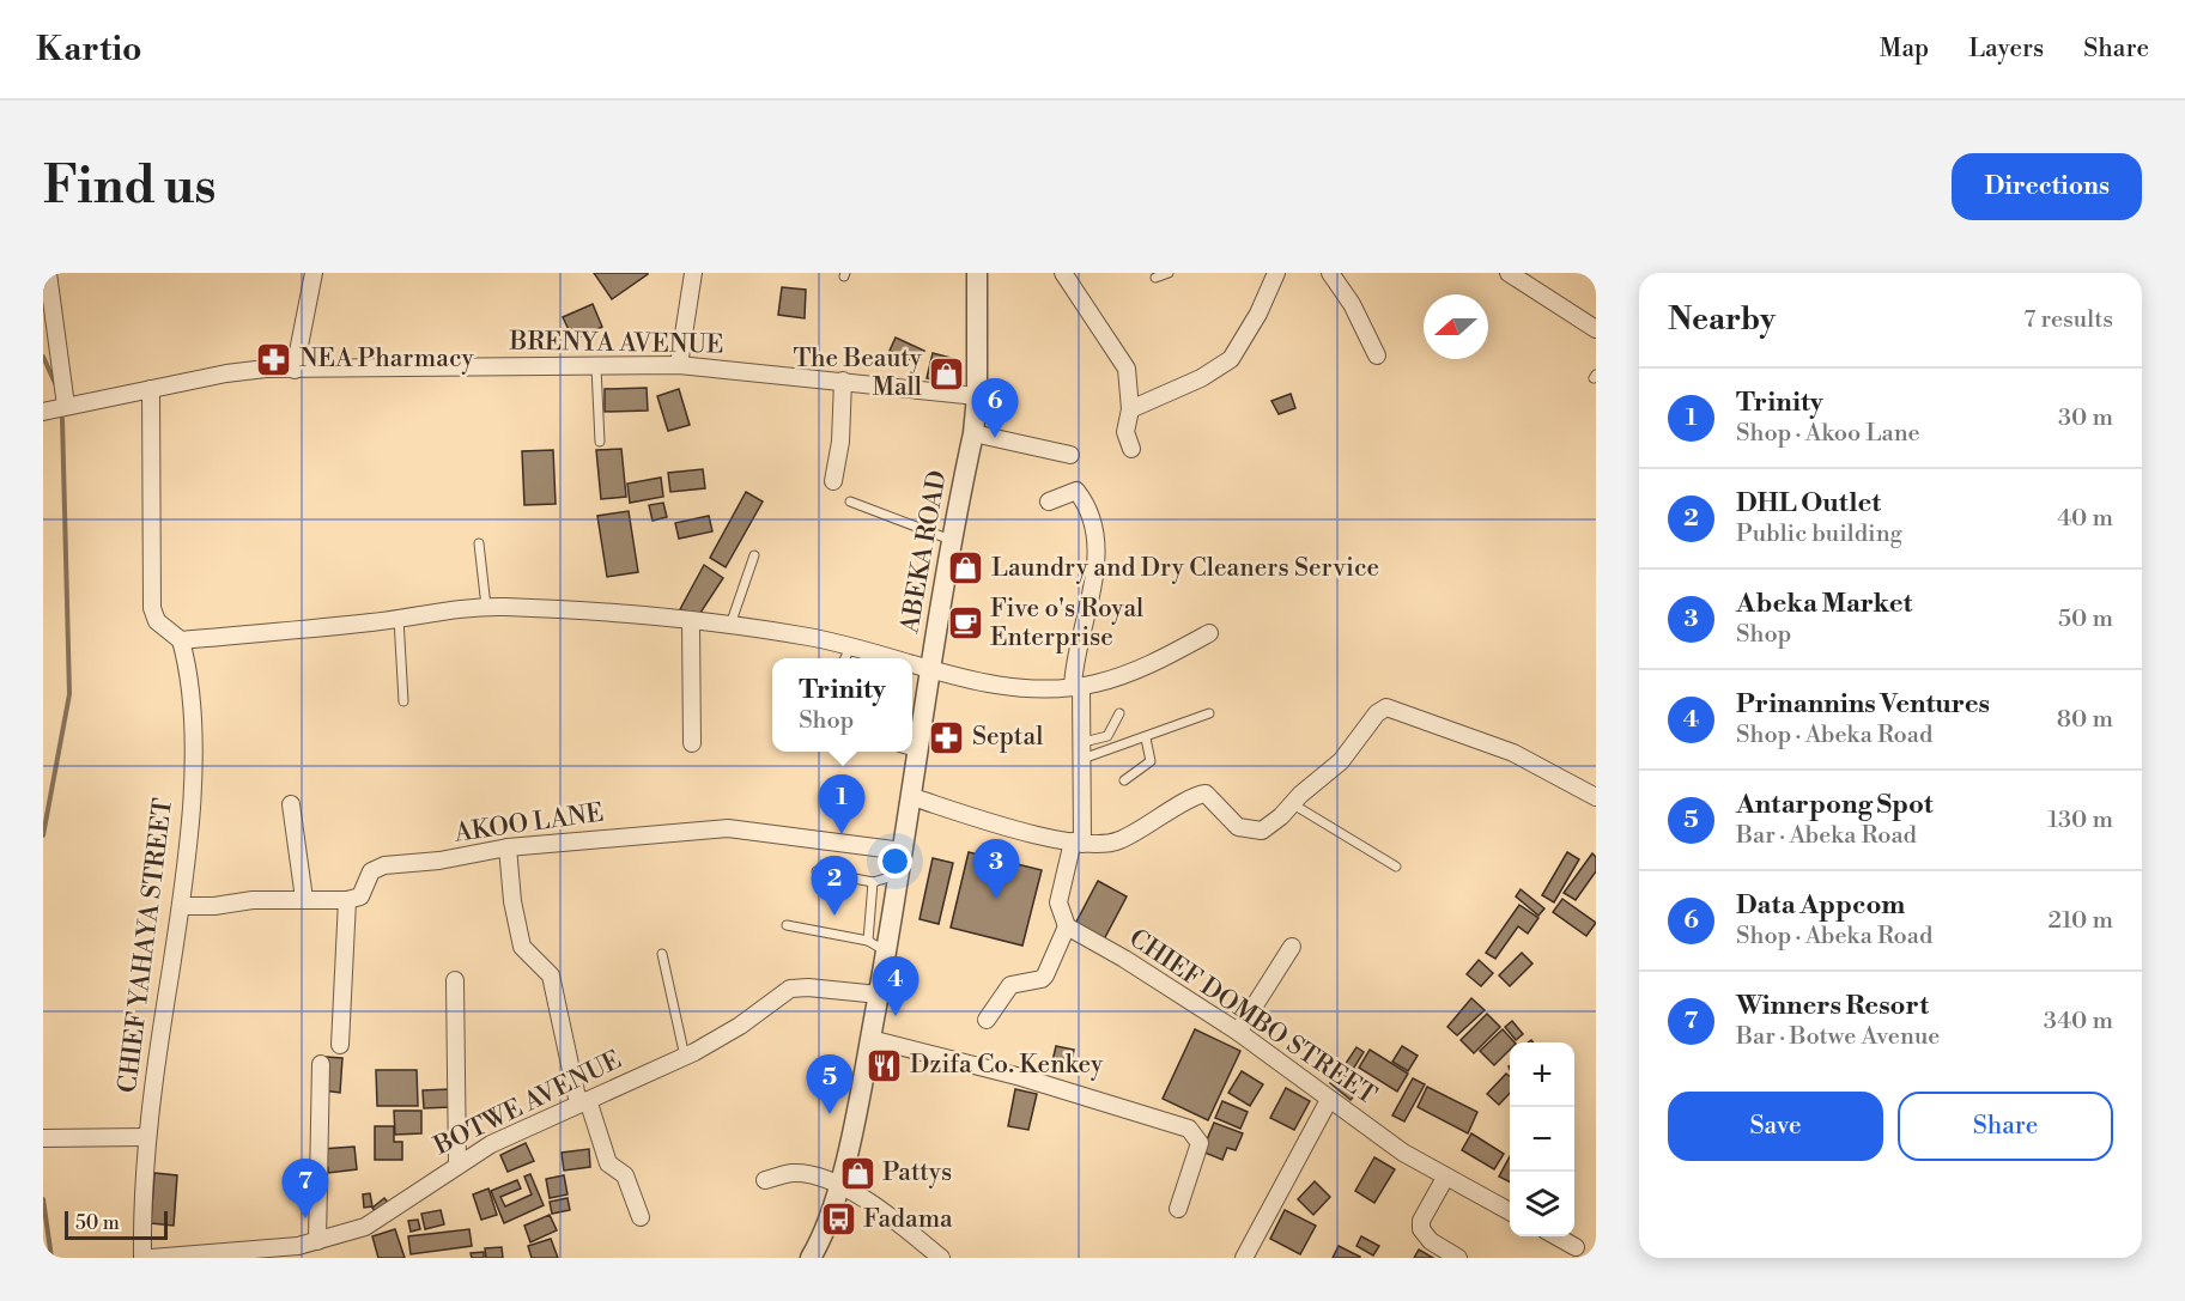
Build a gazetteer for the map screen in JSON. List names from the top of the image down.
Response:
{
  "streets": {
    "street": [
      "BRENYA AVENUE",
      "ABEKA ROAD",
      "AKOO LANE",
      "CHIEF YAHAYA STREET",
      "CHIEF DOMBO STREET",
      "BOTWE AVENUE"
    ]
  },
  "crossings": [
    ["BRENYA AVENUE", "ABEKA ROAD"],
    ["ABEKA ROAD", "AKOO LANE"],
    ["ABEKA ROAD", "BOTWE AVENUE"]
  ],
  "places": {
    "pharmacy": ["NEA Pharmacy", "Septal"],
    "shop": ["The Beauty Mall", "Laundry and Dry Cleaners Service", "Pattys"],
    "cafe": ["Five o's Royal Enterprise"],
    "restaurant": ["Dzifa Co. Kenkey"],
    "bus stop": ["Fadama"]
  },
  "scale_bar": "50 m",
  "north": "left",
  "page": {
    "header": "Kartio",
    "nav": ["Map", "Layers", "Share"],
    "buttons": [
      "Directions",
      ["Save", "Share"]
    ],
    "title": "Find us",
    "heading": ["Nearby", "7 results"],
    "list": [
      {
        "mark": "1",
        "name": "Trinity",
        "note": "Shop · Akoo Lane",
        "value": "30 m"
      },
      {
        "mark": "2",
        "name": "DHL Outlet",
        "note": "Public building",
        "value": "40 m"
      },
      {
        "mark": "3",
        "name": "Abeka Market",
        "note": "Shop",
        "value": "50 m"
      },
      {
        "mark": "4",
        "name": "Prinannins Ventures",
        "note": "Shop · Abeka Road",
        "value": "80 m"
      },
      {
        "mark": "5",
        "name": "Antarpong Spot",
        "note": "Bar · Abeka Road",
        "value": "130 m"
      },
      {
        "mark": "6",
        "name": "Data Appcom",
        "note": "Shop · Abeka Road",
        "value": "210 m"
      },
      {
        "mark": "7",
        "name": "Winners Resort",
        "note": "Bar · Botwe Avenue",
        "value": "340 m"
      }
    ],
    "pins": [
      "6",
      "1",
      "3",
      "2",
      "4",
      "5",
      "7"
    ],
    "popup": ["Trinity", "Shop"],
    "map_buttons": ["+", "−"],
    "scale": "50 m"
  }
}
